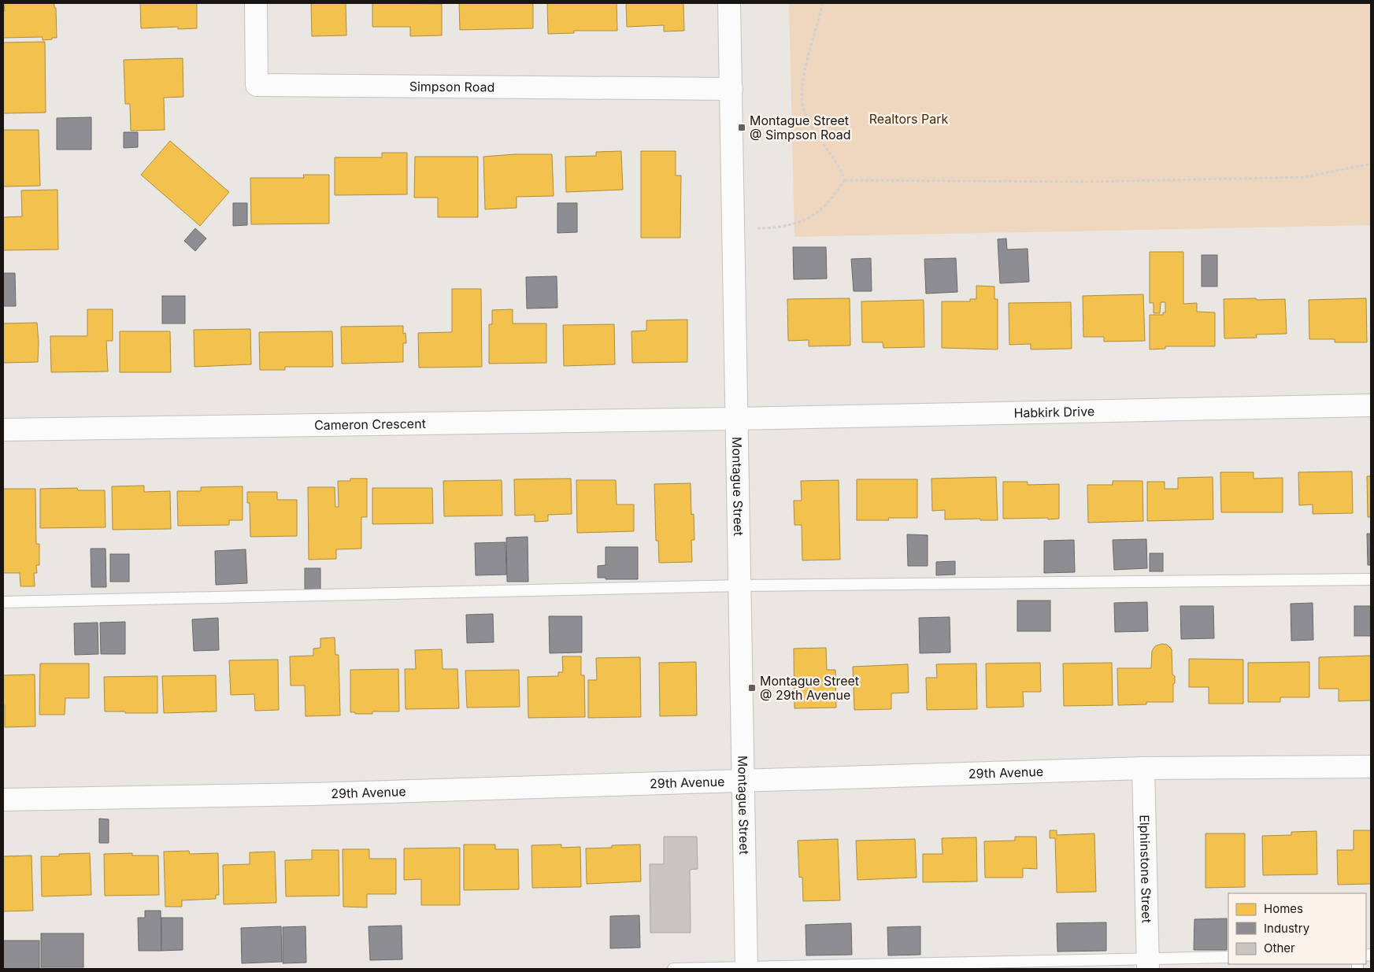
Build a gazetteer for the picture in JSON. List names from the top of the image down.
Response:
{
  "streets": {
    "street": [
      "Simpson Road",
      "Habkirk Drive",
      "Cameron Crescent",
      "Montague Street",
      "29th Avenue",
      "Elphinstone Street"
    ]
  },
  "crossings": [
    ["Simpson Road", "Montague Street"],
    ["Habkirk Drive", "Cameron Crescent"],
    ["Habkirk Drive", "Montague Street"],
    ["Cameron Crescent", "Montague Street"],
    ["Montague Street", "29th Avenue"],
    ["29th Avenue", "Elphinstone Street"]
  ],
  "parks": ["Realtors Park"],
  "places": {
    "transit": ["Montague Street @ Simpson Road", "Montague Street @ 29th Avenue"]
  },
  "legend": ["Homes", "Industry", "Other"]
}
